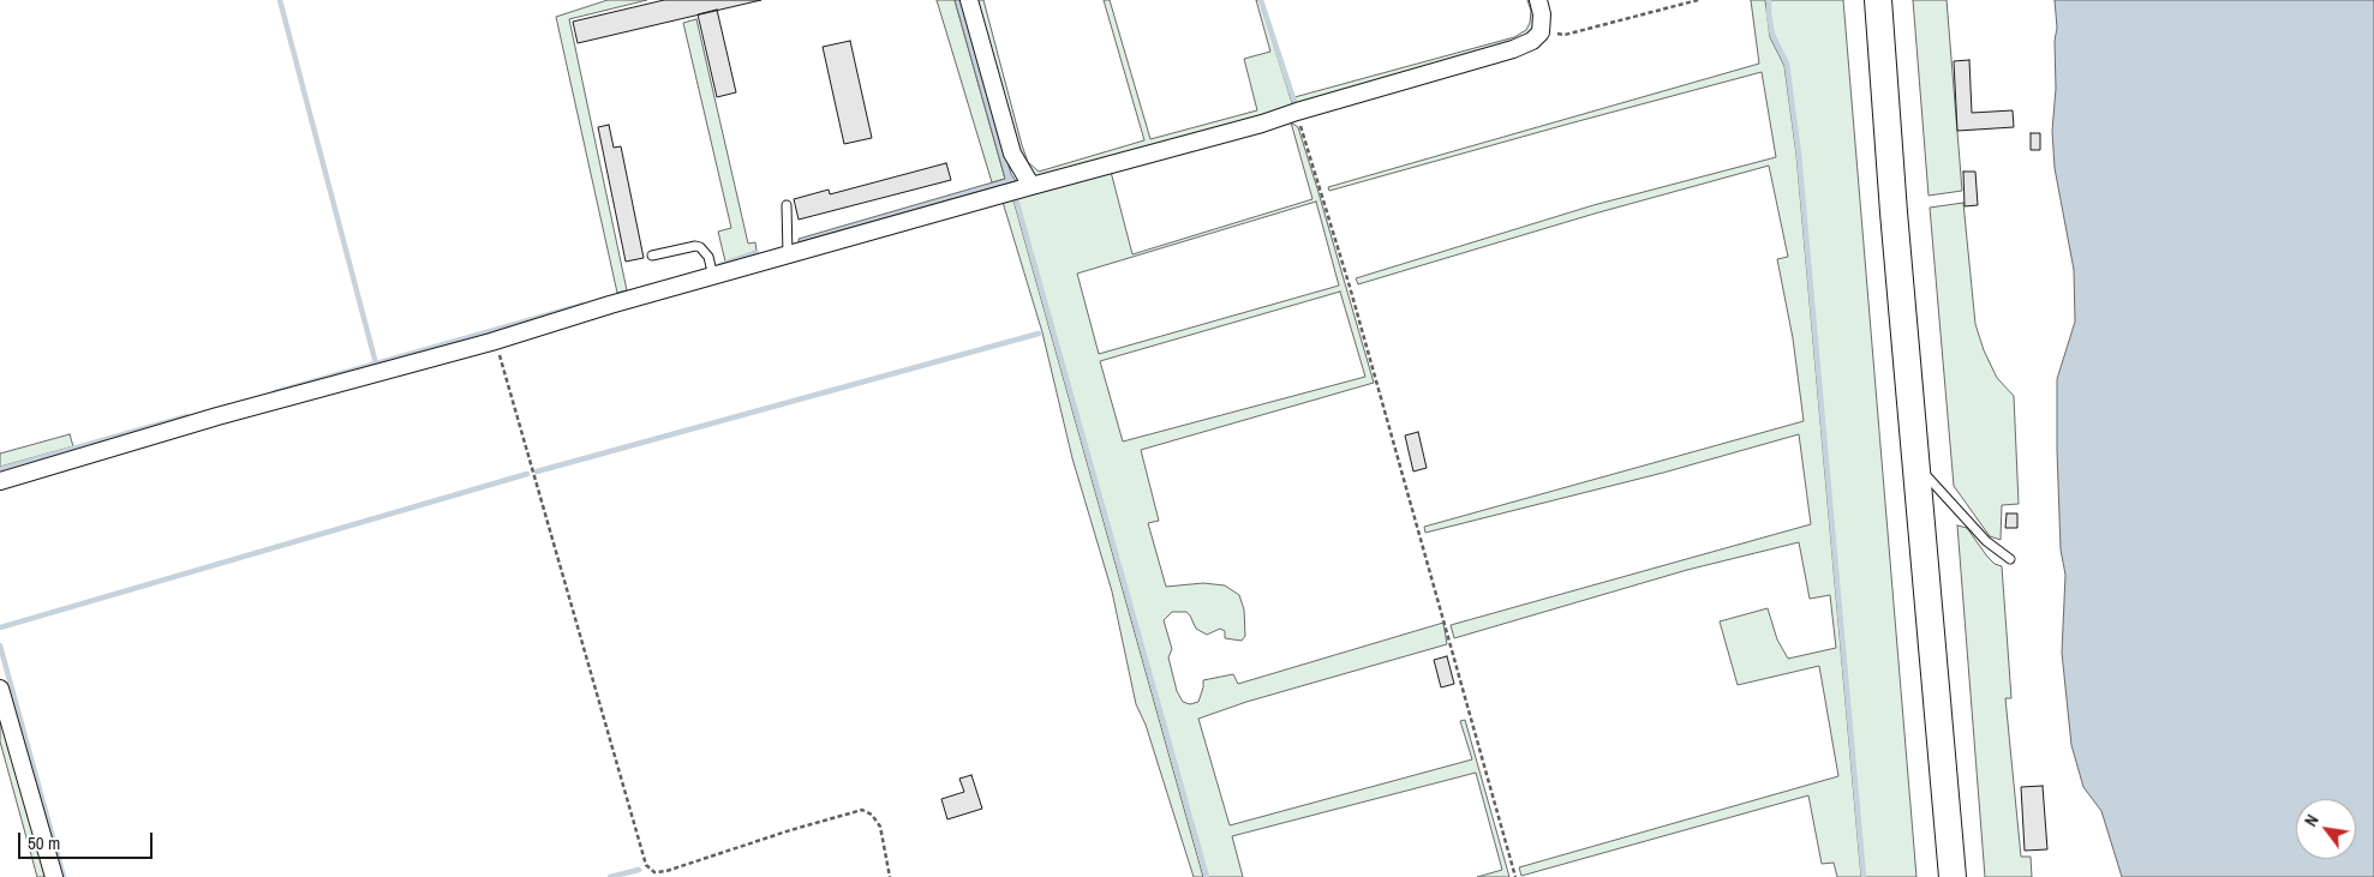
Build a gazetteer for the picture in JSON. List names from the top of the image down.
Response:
{
  "scale_bar": "50 m",
  "north": "top left"
}
